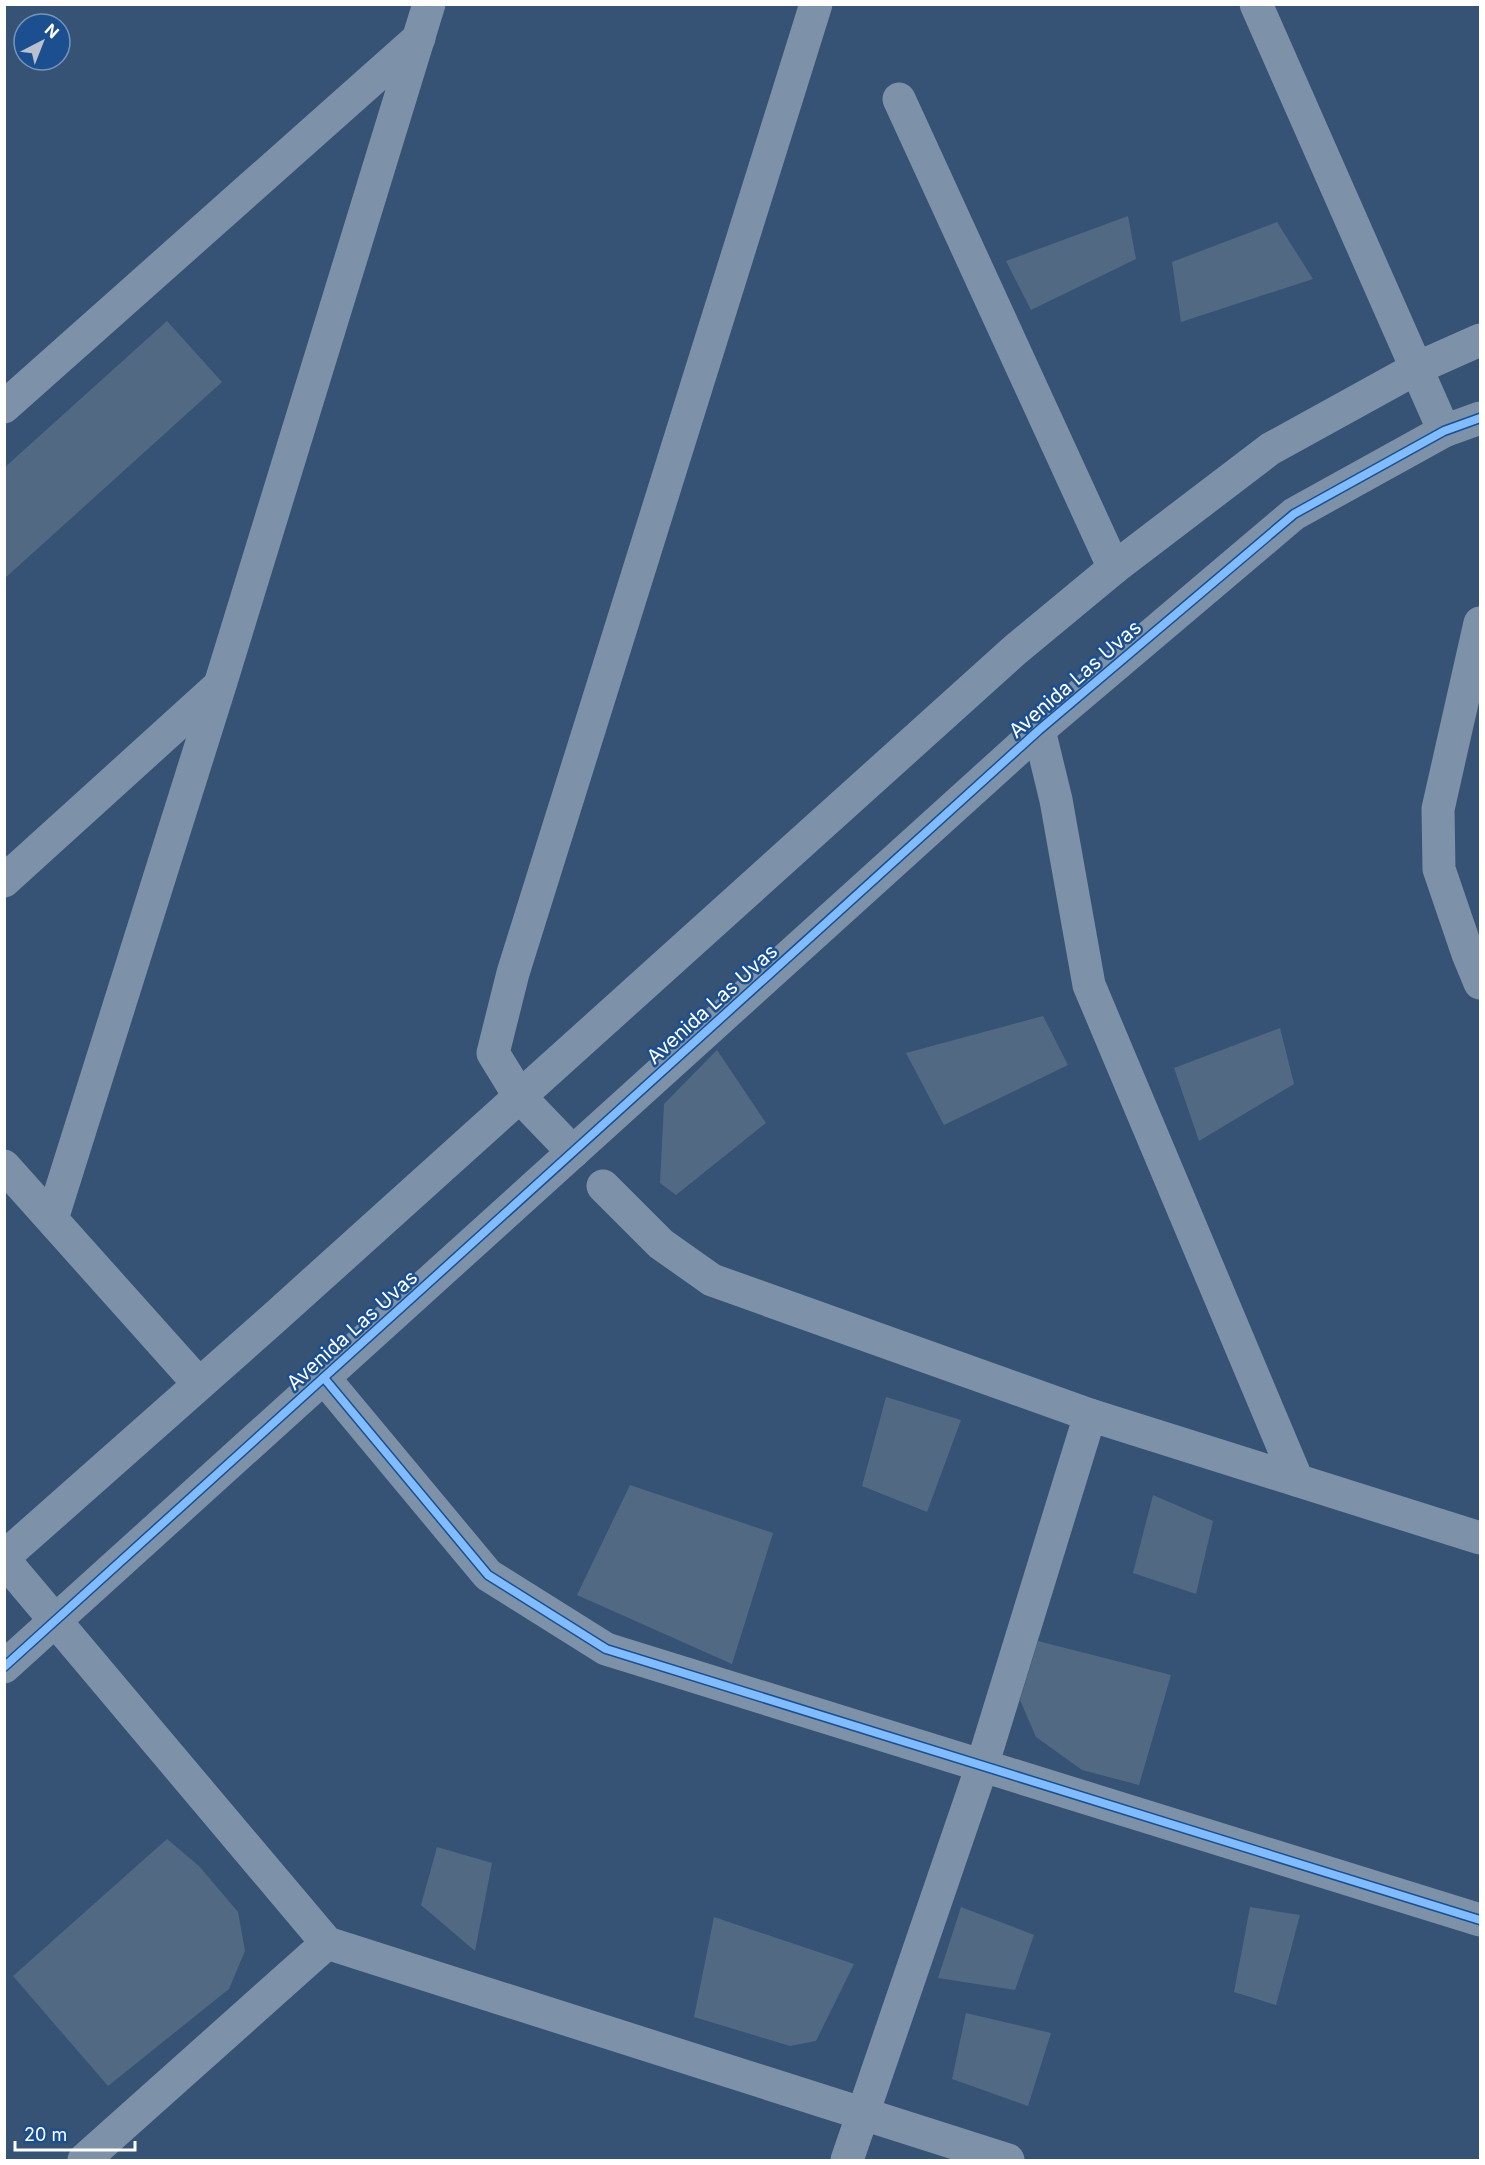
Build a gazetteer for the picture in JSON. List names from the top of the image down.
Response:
{
  "streets": {
    "street": ["Avenida Las Uvas"]
  },
  "scale_bar": "20 m",
  "north": "top right"
}
